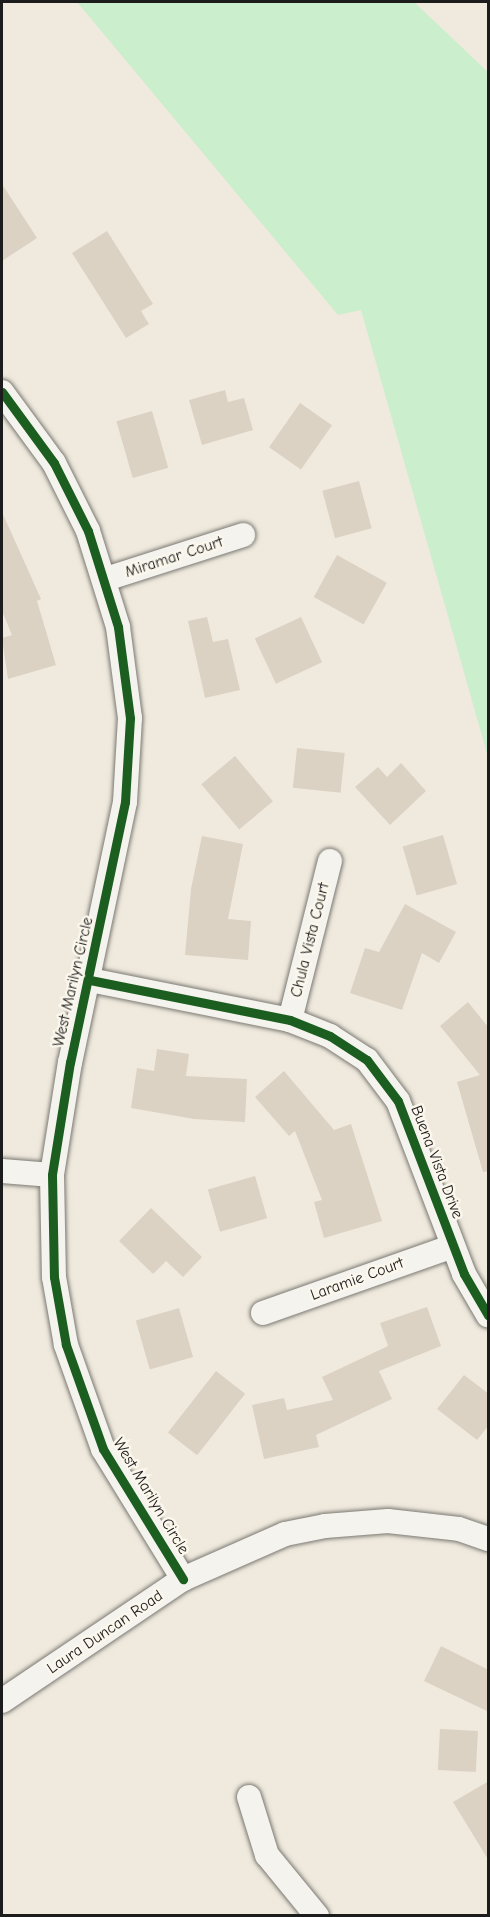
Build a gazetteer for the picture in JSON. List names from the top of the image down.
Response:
{
  "streets": {
    "street": [
      "Miramar Court",
      "Chula Vista Court",
      "West Marilyn Circle",
      "Buena Vista Drive",
      "Laramie Court",
      "Laura Duncan Road"
    ]
  },
  "crossings": [
    ["Miramar Court", "West Marilyn Circle"],
    ["Chula Vista Court", "Buena Vista Drive"],
    ["West Marilyn Circle", "Buena Vista Drive"],
    ["West Marilyn Circle", "Laura Duncan Road"],
    ["Buena Vista Drive", "Laramie Court"]
  ]
}
